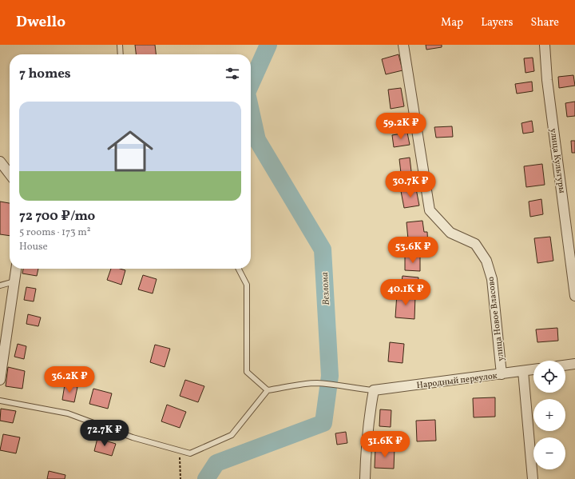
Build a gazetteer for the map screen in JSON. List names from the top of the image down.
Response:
{
  "streets": {
    "street": ["улица Культуры", "улица Новое Власово", "Народный переулок"]
  },
  "crossings": [
    ["улица Новое Власово", "Народный переулок"]
  ],
  "water": ["Везлома"],
  "page": {
    "header": "Dwello",
    "nav": ["Map", "Layers", "Share"],
    "heading": "7 homes",
    "list": [
      {
        "name": "72 700 ₽/mo",
        "note": "5 rooms · 173 m² · House"
      }
    ],
    "price": [
      "59.2K ₽",
      "30.7K ₽",
      "53.6K ₽",
      "40.1K ₽",
      "36.2K ₽",
      "72.7K ₽",
      "31.6K ₽"
    ],
    "map_buttons": ["+", "−"]
  }
}
